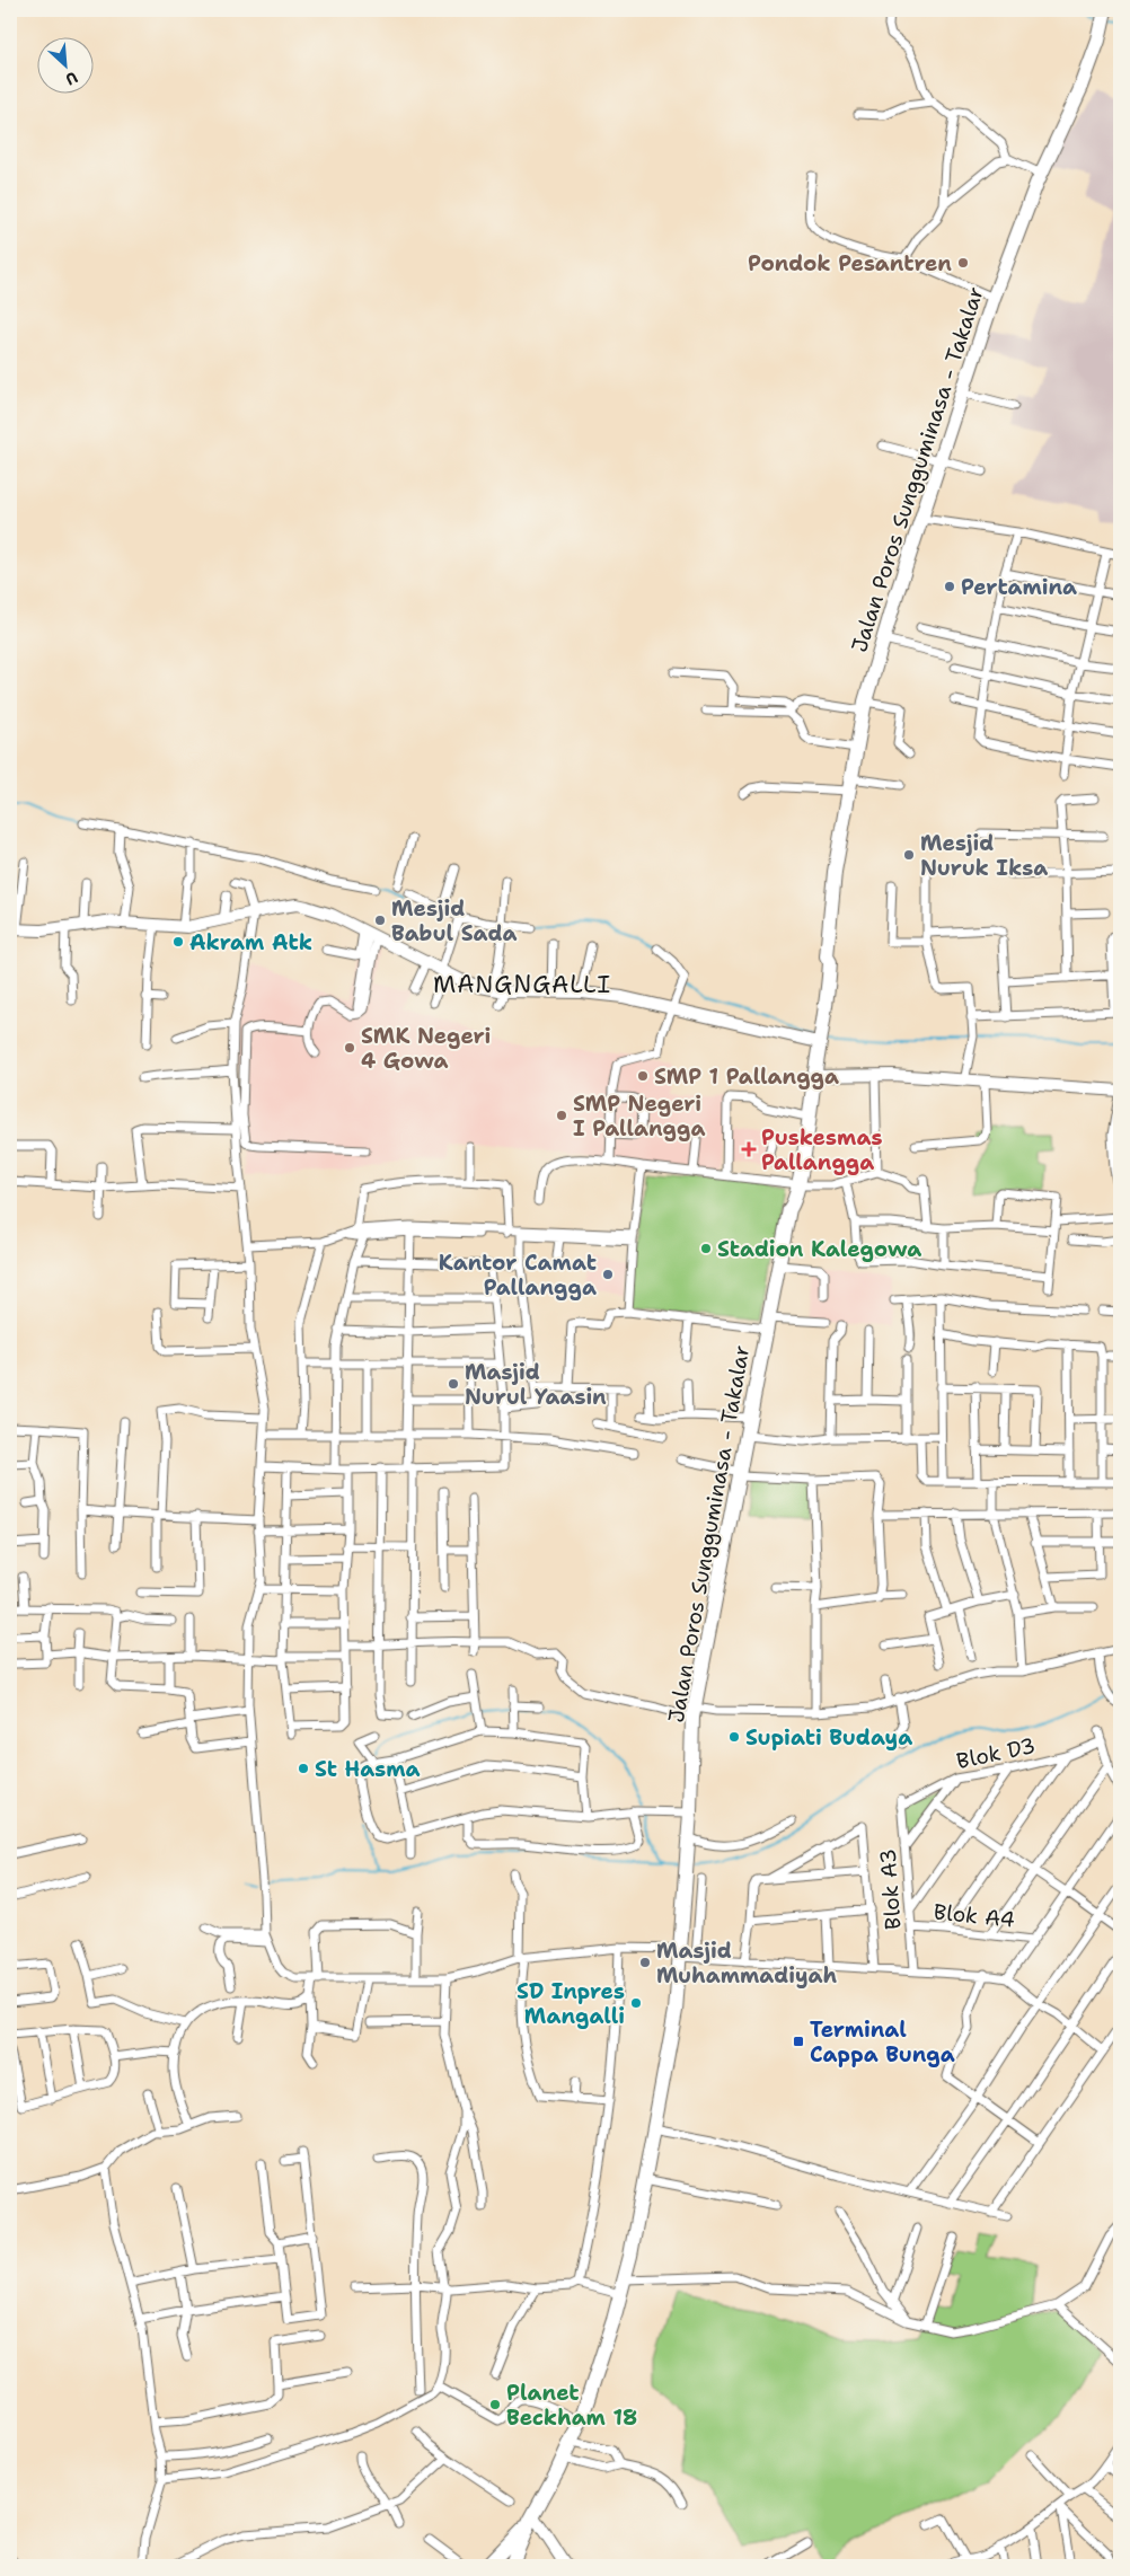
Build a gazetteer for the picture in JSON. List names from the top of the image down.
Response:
{
  "streets": {
    "highway": ["Jalan Poros Sungguminasa - Takalar"],
    "street": ["Blok D3", "Blok A3", "Blok A4"]
  },
  "crossings": [
    ["Blok D3", "Blok A3"],
    ["Blok A3", "Blok A4"]
  ],
  "districts": ["MANGNGALLI"],
  "places": {
    "other": [
      "Pondok Pesantren",
      "Pertamina",
      "Mesjid Nuruk Iksa",
      "Mesjid Babul Sada",
      "Akram Atk",
      "SMK Negeri 4 Gowa",
      "SMP 1 Pallangga",
      "SMP Negeri I Pallangga",
      "Stadion Kalegowa",
      "Kantor Camat Pallangga",
      "Masjid Nurul Yaasin",
      "Supiati Budaya",
      "St Hasma",
      "Masjid Muhammadiyah",
      "SD Inpres Mangalli",
      "Planet Beckham 18"
    ],
    "health": ["Puskesmas Pallangga"],
    "transit": ["Terminal Cappa Bunga"]
  },
  "north": "bottom right"
}
